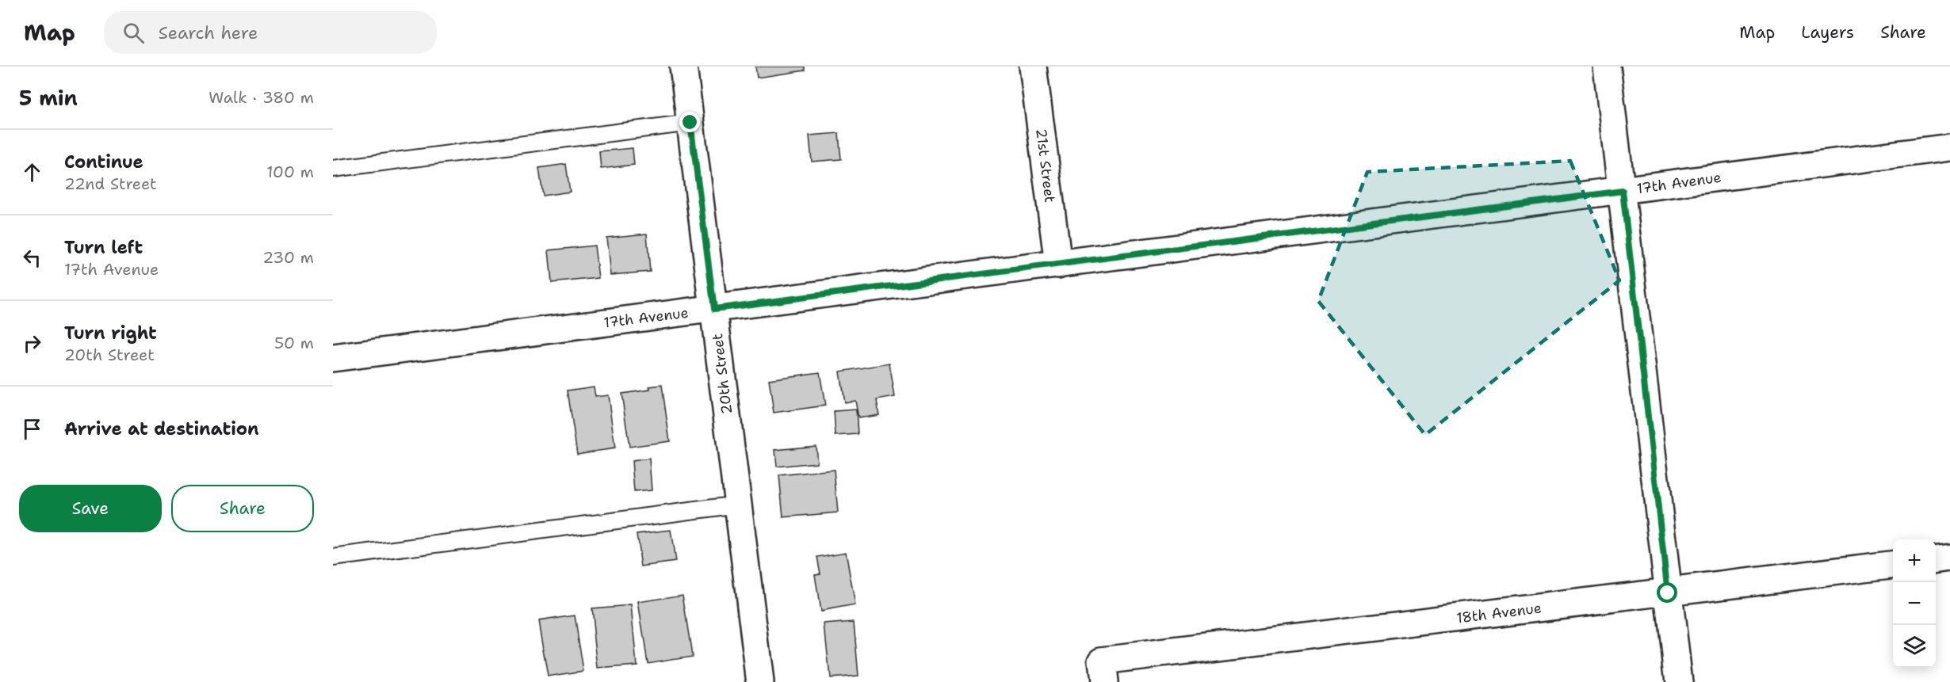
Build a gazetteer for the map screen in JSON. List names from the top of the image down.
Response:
{
  "streets": {
    "street": [
      "21st Street",
      "17th Avenue",
      "20th Street",
      "18th Avenue"
    ]
  },
  "crossings": [
    ["21st Street", "17th Avenue"],
    ["17th Avenue", "20th Street"]
  ],
  "page": {
    "header": "Map",
    "search": "Search here",
    "nav": ["Map", "Layers", "Share"],
    "heading": ["5 min", "Walk · 380 m"],
    "list": [
      ["Continue", "22nd Street", "100 m"],
      ["Turn left", "17th Avenue", "230 m"],
      ["Turn right", "20th Street", "50 m"],
      "Arrive at destination"
    ],
    "buttons": ["Save", "Share"],
    "map_buttons": ["+", "−"]
  }
}
